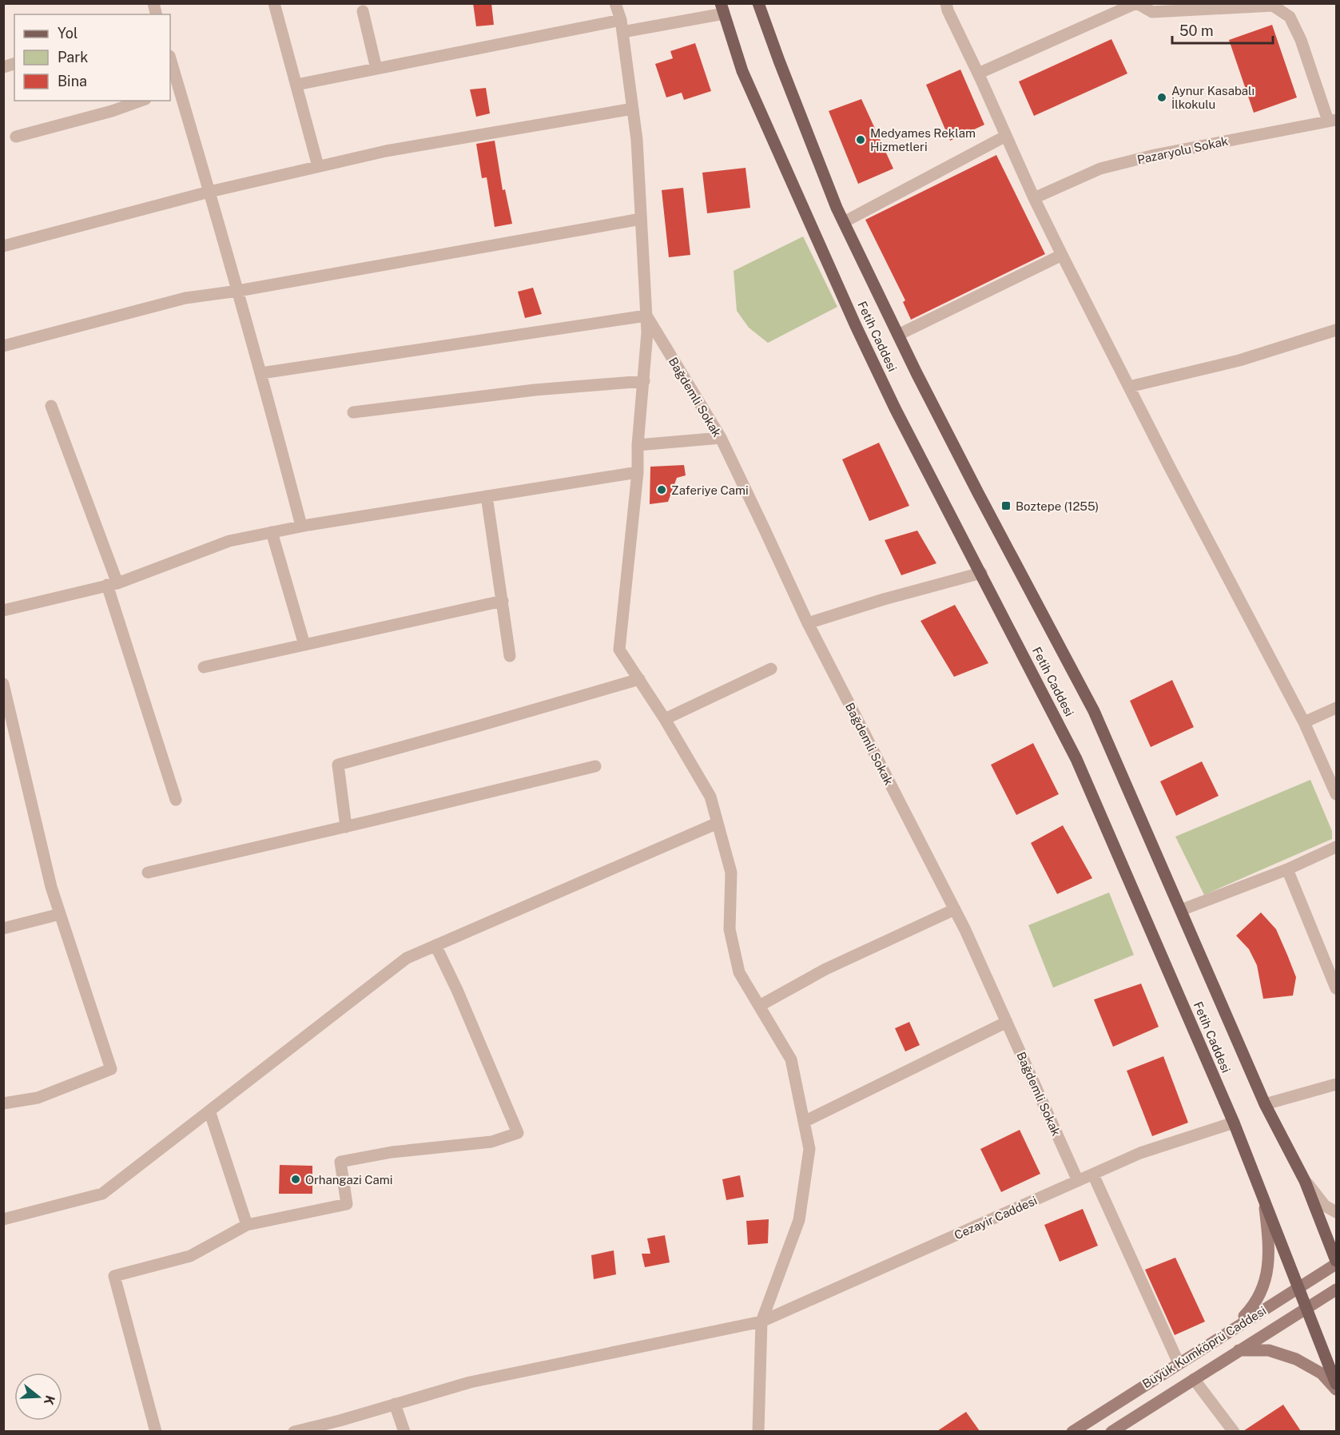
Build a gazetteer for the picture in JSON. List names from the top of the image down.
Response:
{
  "streets": {
    "main road": ["Fetih Caddesi", "Büyük Kumköprü Caddesi"],
    "street": ["Pazaryolu Sokak", "Bağdemli Sokak", "Cezayir Caddesi"]
  },
  "crossings": [
    ["Fetih Caddesi", "Cezayir Caddesi"],
    ["Fetih Caddesi", "Büyük Kumköprü Caddesi"],
    ["Bağdemli Sokak", "Cezayir Caddesi"]
  ],
  "places": {
    "other": [
      "Aynur Kasabalı İlkokulu",
      "Medyames Reklam Hizmetleri",
      "Zaferiye Cami",
      "Orhangazi Cami"
    ],
    "transit": ["Boztepe (1255)"]
  },
  "legend": ["Yol", "Park", "Bina"],
  "scale_bar": "50 m",
  "north": "right"
}
